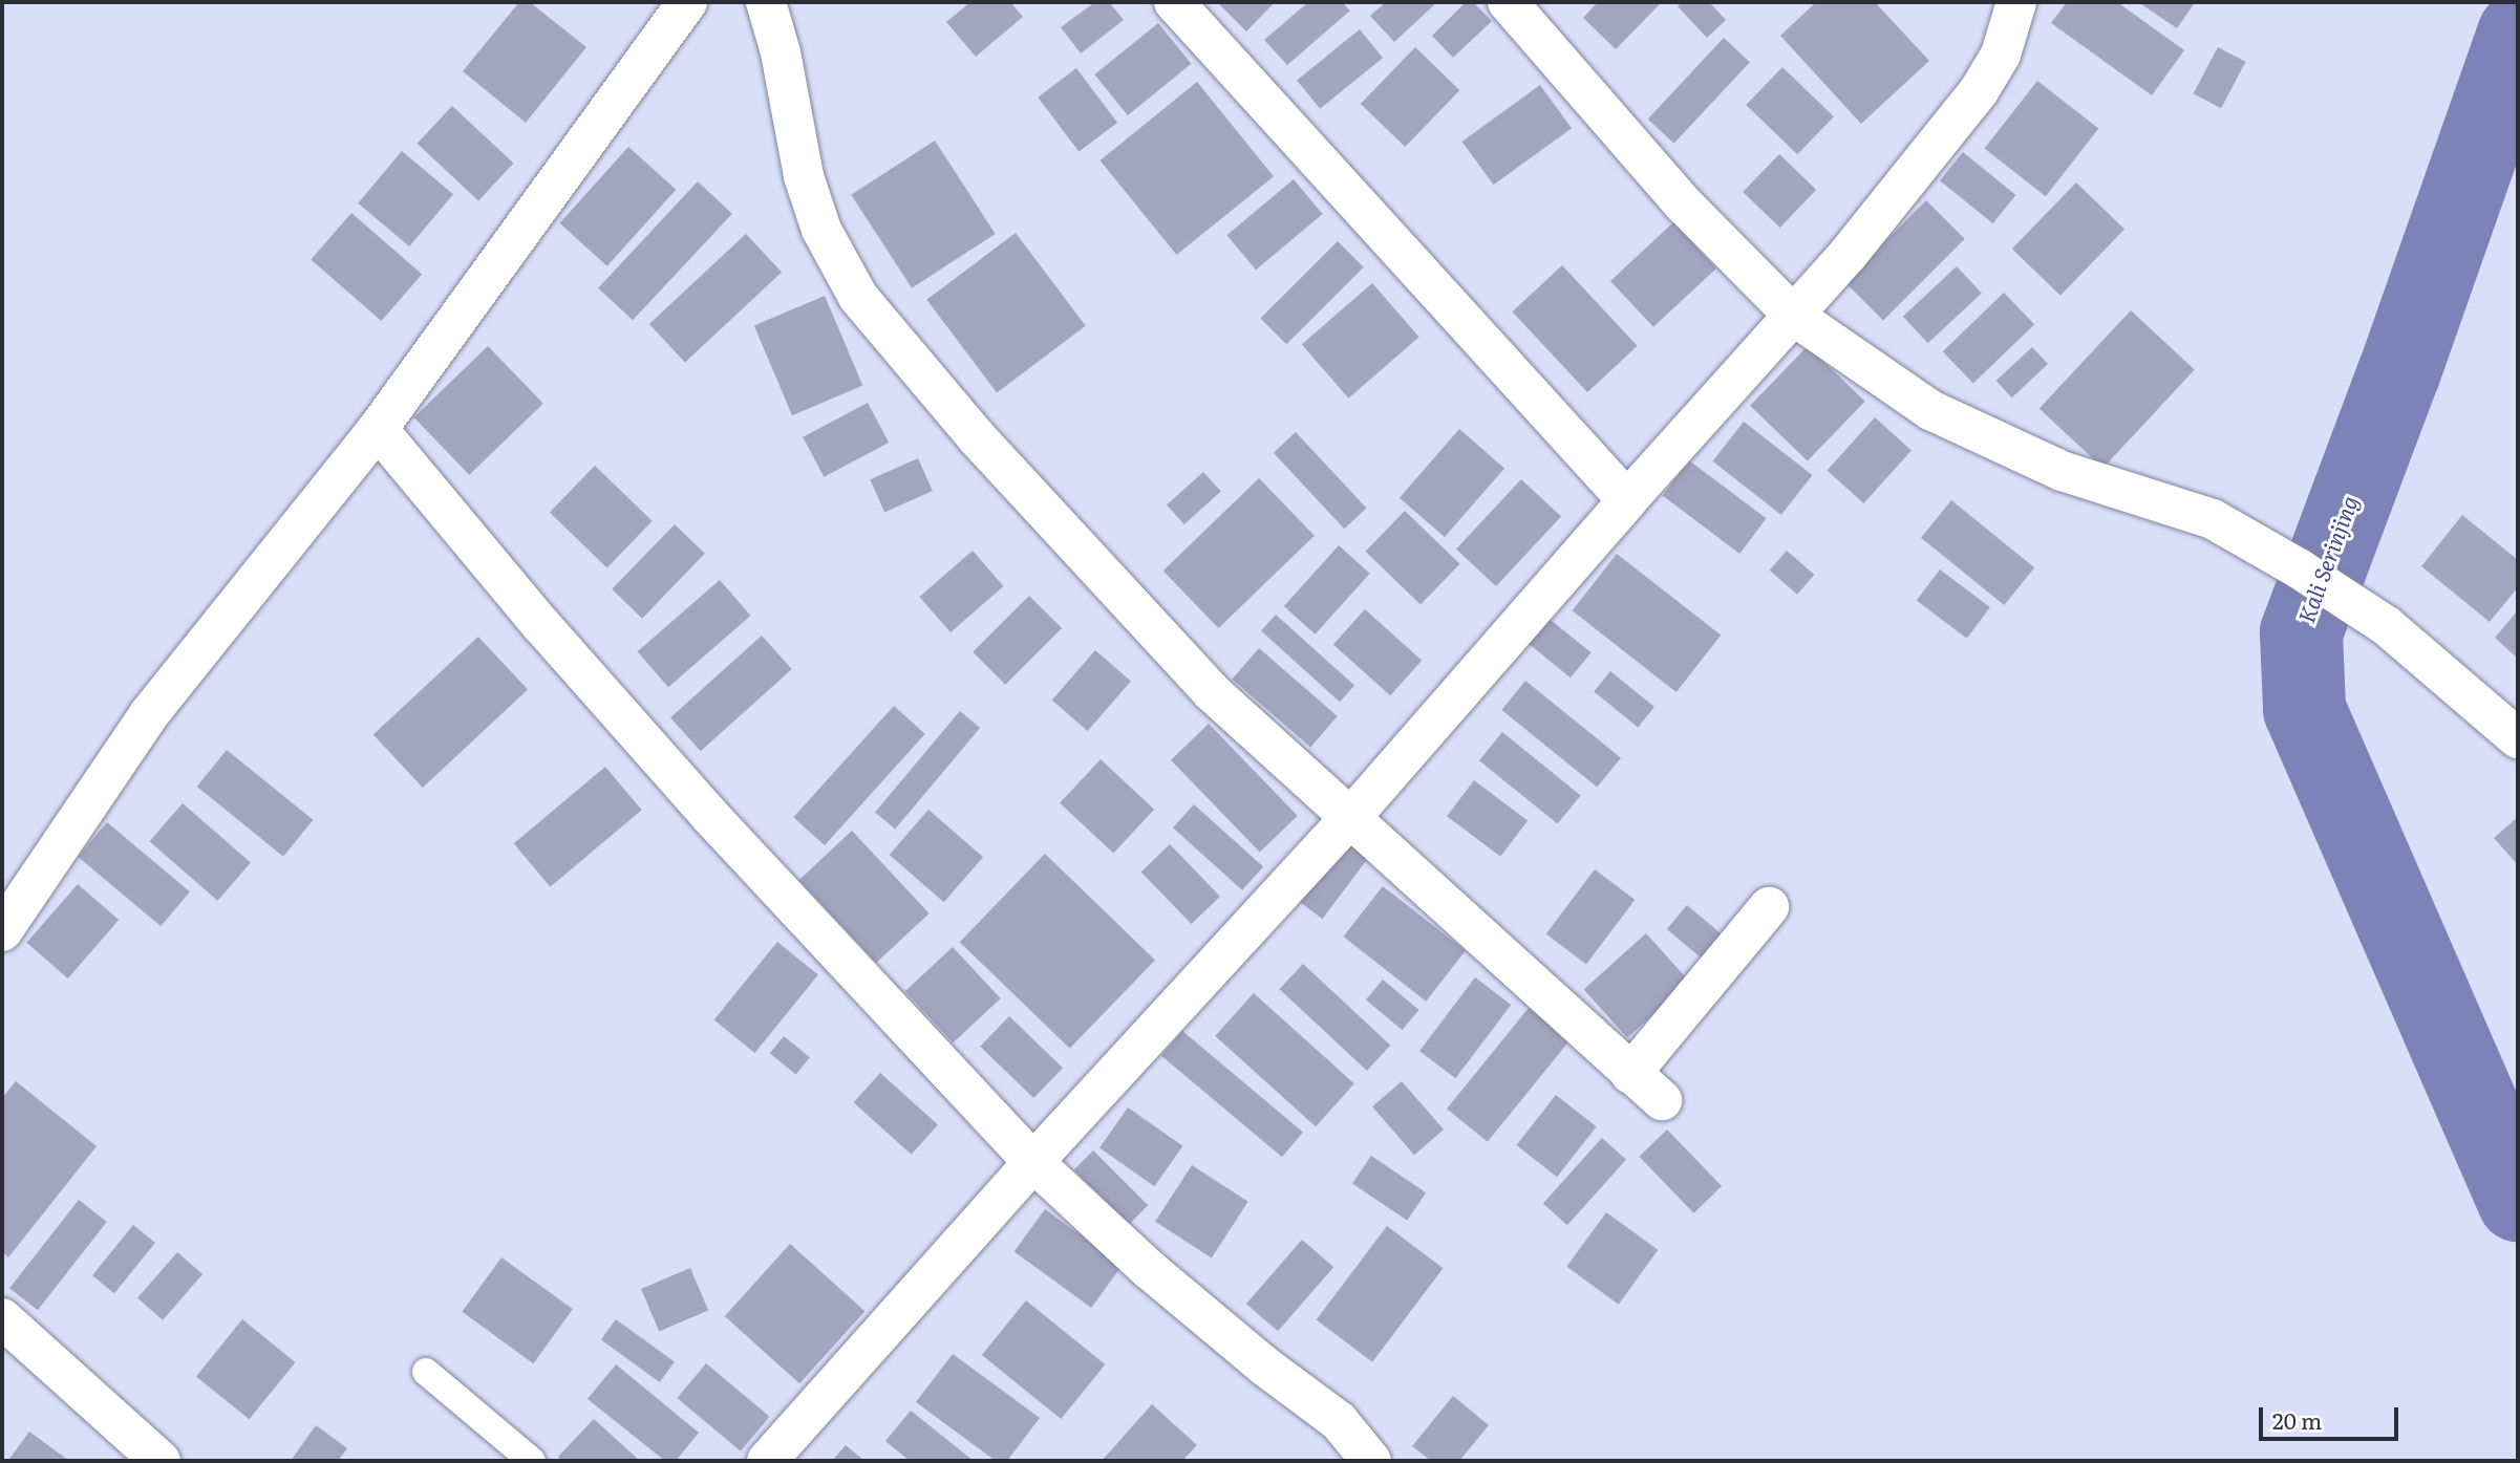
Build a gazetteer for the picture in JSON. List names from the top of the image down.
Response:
{
  "water": ["Kali Serinjing"],
  "scale_bar": "20 m"
}
